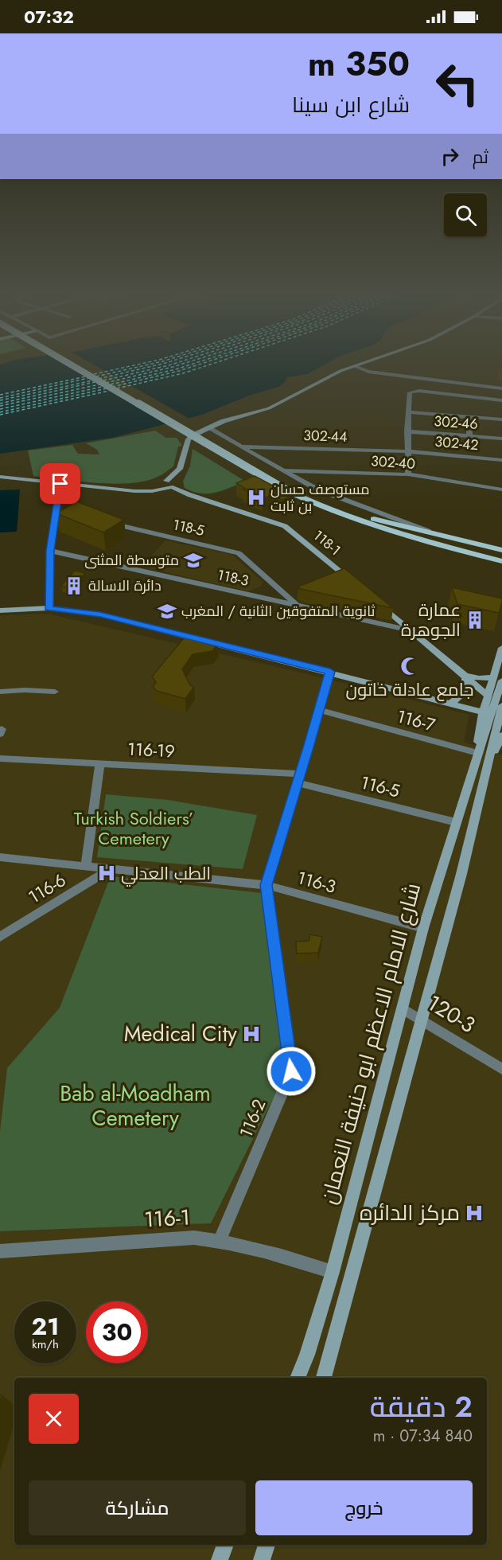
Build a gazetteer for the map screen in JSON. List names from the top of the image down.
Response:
{
  "streets": {
    "street": [
      "302-46",
      "302-44",
      "302-42",
      "302-40",
      "118-5",
      "118-1",
      "118-3",
      "116-7",
      "116-19",
      "116-5",
      "116-3",
      "116-6",
      "120-3",
      "شارع الامام الاعظم ابو حنيفة النعمان",
      "116-2",
      "116-1"
    ]
  },
  "crossings": [
    ["302-44", "302-42"],
    ["118-5", "118-3"],
    ["116-7", "شارع الامام الاعظم ابو حنيفة النعمان"],
    ["116-7", "116-2"],
    ["116-19", "116-5"],
    ["116-19", "116-2"],
    ["116-5", "شارع الامام الاعظم ابو حنيفة النعمان"],
    ["116-5", "116-2"],
    ["116-3", "116-6"],
    ["116-3", "شارع الامام الاعظم ابو حنيفة النعمان"],
    ["116-3", "116-2"],
    ["120-3", "شارع الامام الاعظم ابو حنيفة النعمان"],
    ["شارع الامام الاعظم ابو حنيفة النعمان", "116-1"],
    ["116-2", "116-1"]
  ],
  "parks": ["Turkish Soldiers’ Cemetery", "Bab al-Moadham Cemetery"],
  "places": {
    "hospital": [
      "مستوصف حسان بن ثابت",
      "الطب العدلي",
      "Medical City",
      "مركز الدائره"
    ],
    "school or university": ["متوسطة المثنى", "ثانوية المتفوقين الثانية / المغرب"],
    "building": ["دائرة الاسالة", "عمارة الجوهرة"],
    "mosque": ["جامع عادلة خاتون"]
  },
  "page": {
    "status": "07:32",
    "turn": ["350 m", "شارع ابن سينا"],
    "then": "ثم",
    "speed": "21 km/h",
    "limit": "30",
    "heading": ["2 دقيقة", "840 m · 07:34"],
    "buttons": ["خروج", "مشاركة"]
  }
}
